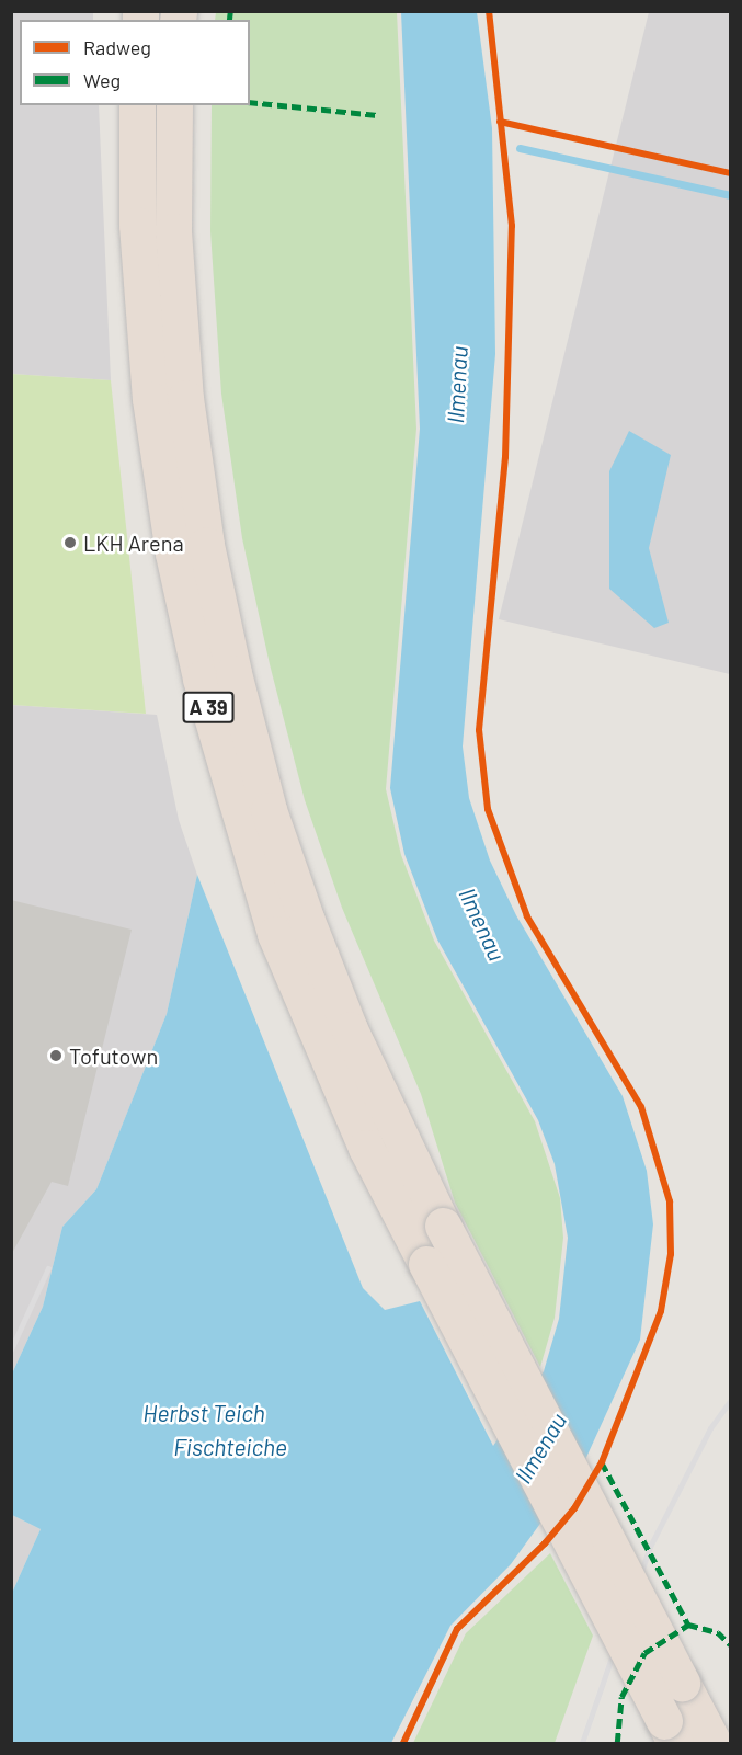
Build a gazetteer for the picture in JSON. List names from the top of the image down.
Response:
{
  "streets": {
    "highway": ["A 39"]
  },
  "water": ["Ilmenau", "Herbst Teich", "Fischteiche"],
  "places": ["LKH Arena", "Tofutown"],
  "legend": ["Radweg", "Weg"]
}
